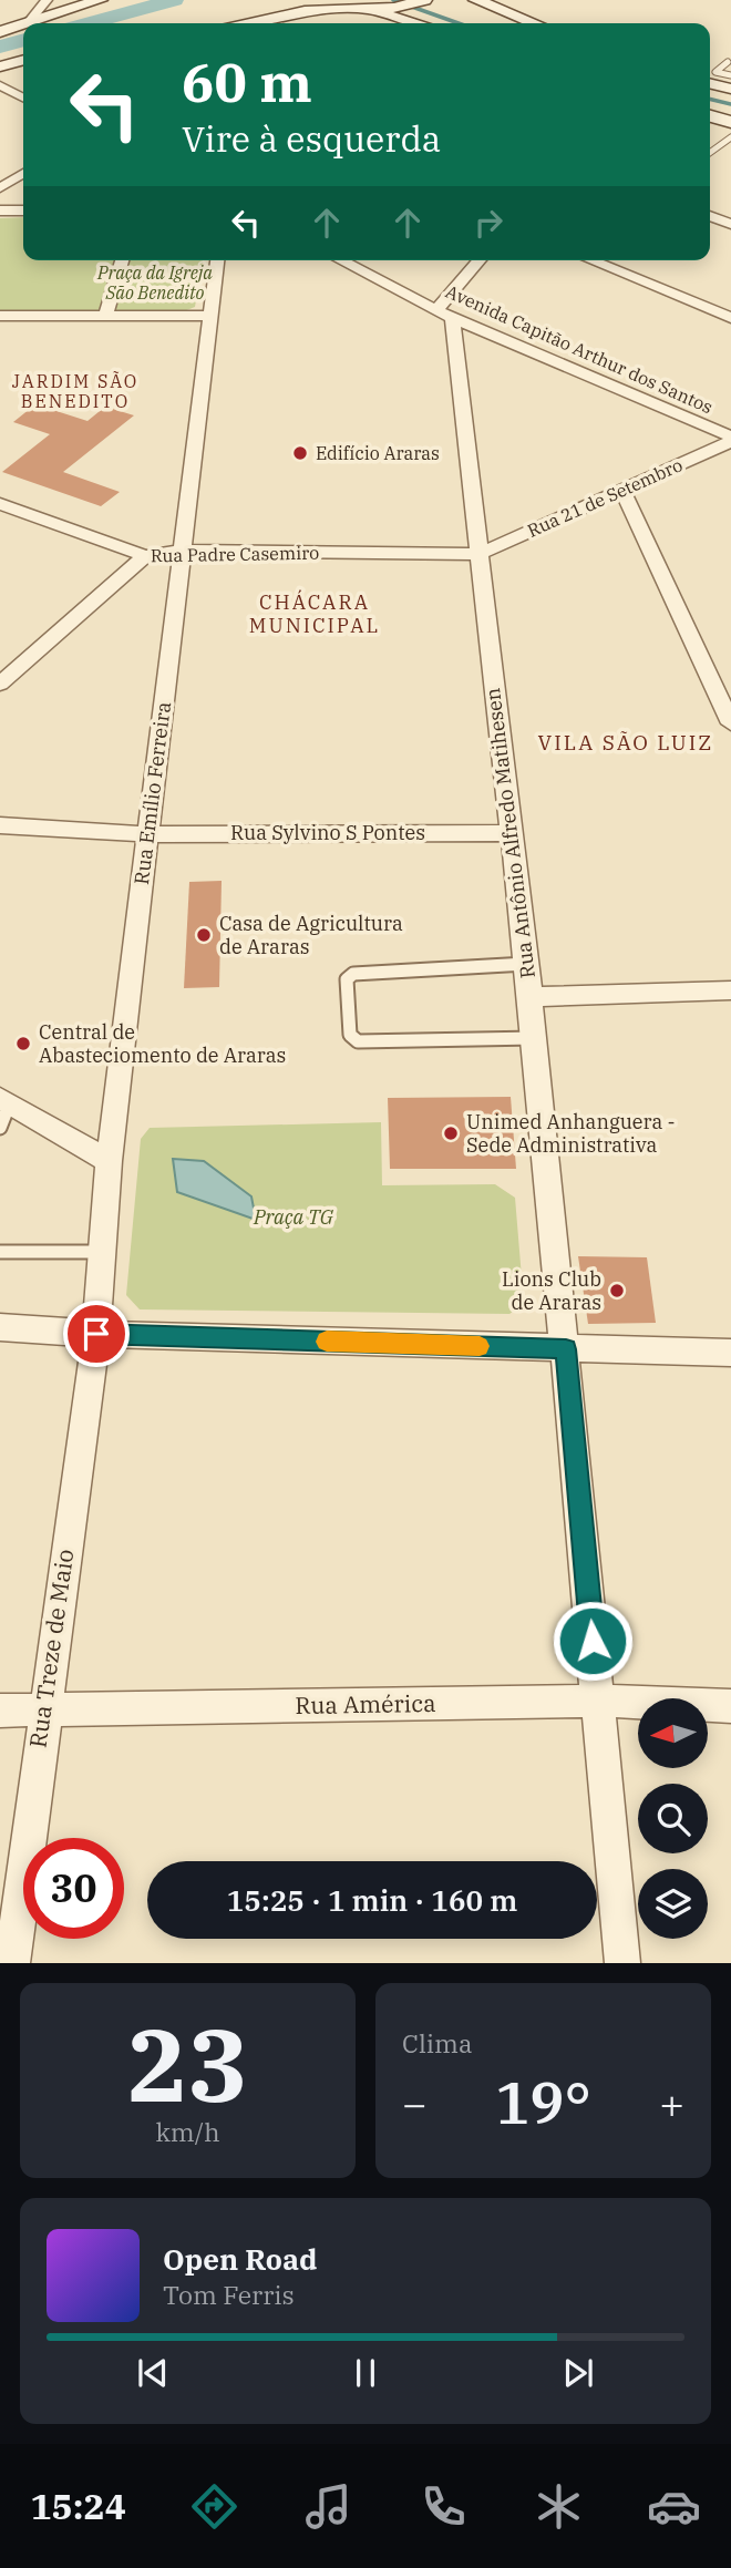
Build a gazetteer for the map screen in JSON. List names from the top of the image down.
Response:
{
  "streets": {
    "street": [
      "Avenida Capitão Arthur dos Santos",
      "Rua 21 de Setembro",
      "Rua Padre Casemiro",
      "Rua Emílio Ferreira",
      "Rua Sylvino S Pontes",
      "Rua Antônio Alfredo Matihesen",
      "Rua Treze de Maio",
      "Rua América"
    ]
  },
  "crossings": [
    ["Avenida Capitão Arthur dos Santos", "Rua 21 de Setembro"],
    ["Avenida Capitão Arthur dos Santos", "Rua Antônio Alfredo Matihesen"],
    ["Rua 21 de Setembro", "Rua Padre Casemiro"],
    ["Rua 21 de Setembro", "Rua Antônio Alfredo Matihesen"],
    ["Rua Padre Casemiro", "Rua Emílio Ferreira"],
    ["Rua Padre Casemiro", "Rua Antônio Alfredo Matihesen"],
    ["Rua Emílio Ferreira", "Rua Sylvino S Pontes"],
    ["Rua Emílio Ferreira", "Rua Treze de Maio"],
    ["Rua Sylvino S Pontes", "Rua Antônio Alfredo Matihesen"],
    ["Rua Antônio Alfredo Matihesen", "Rua América"],
    ["Rua Treze de Maio", "Rua América"]
  ],
  "districts": ["JARDIM SÃO BENEDITO", "CHÁCARA MUNICIPAL", "VILA SÃO LUIZ"],
  "parks": ["Praça da Igreja São Benedito", "Praça TG"],
  "places": [
    "Edifício Araras",
    "Casa de Agricultura de Araras",
    "Central de Abasteciomento de Araras",
    "Unimed Anhanguera - Sede Administrativa",
    "Lions Club de Araras"
  ],
  "north": "left",
  "page": {
    "turn": ["60 m", "Vire à esquerda"],
    "limit": "30",
    "trip": "15:25 · 1 min · 160 m",
    "tile": [
      ["23", "km/h"],
      "Clima"
    ],
    "heat": ["−", "19°", "+"],
    "song": ["Open Road", "Tom Ferris"],
    "tabs": "15:24"
  }
}
